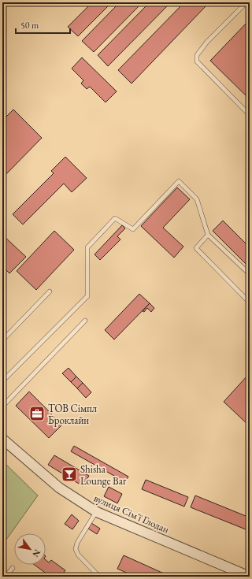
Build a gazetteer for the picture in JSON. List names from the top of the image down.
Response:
{
  "streets": {
    "street": ["вулиця Сім'ї Глодан"]
  },
  "places": {
    "office": ["ТОВ Сімпл Броклайн"],
    "bar": ["Shisha Lounge Bar"]
  },
  "scale_bar": "50 m",
  "north": "bottom right"
}
